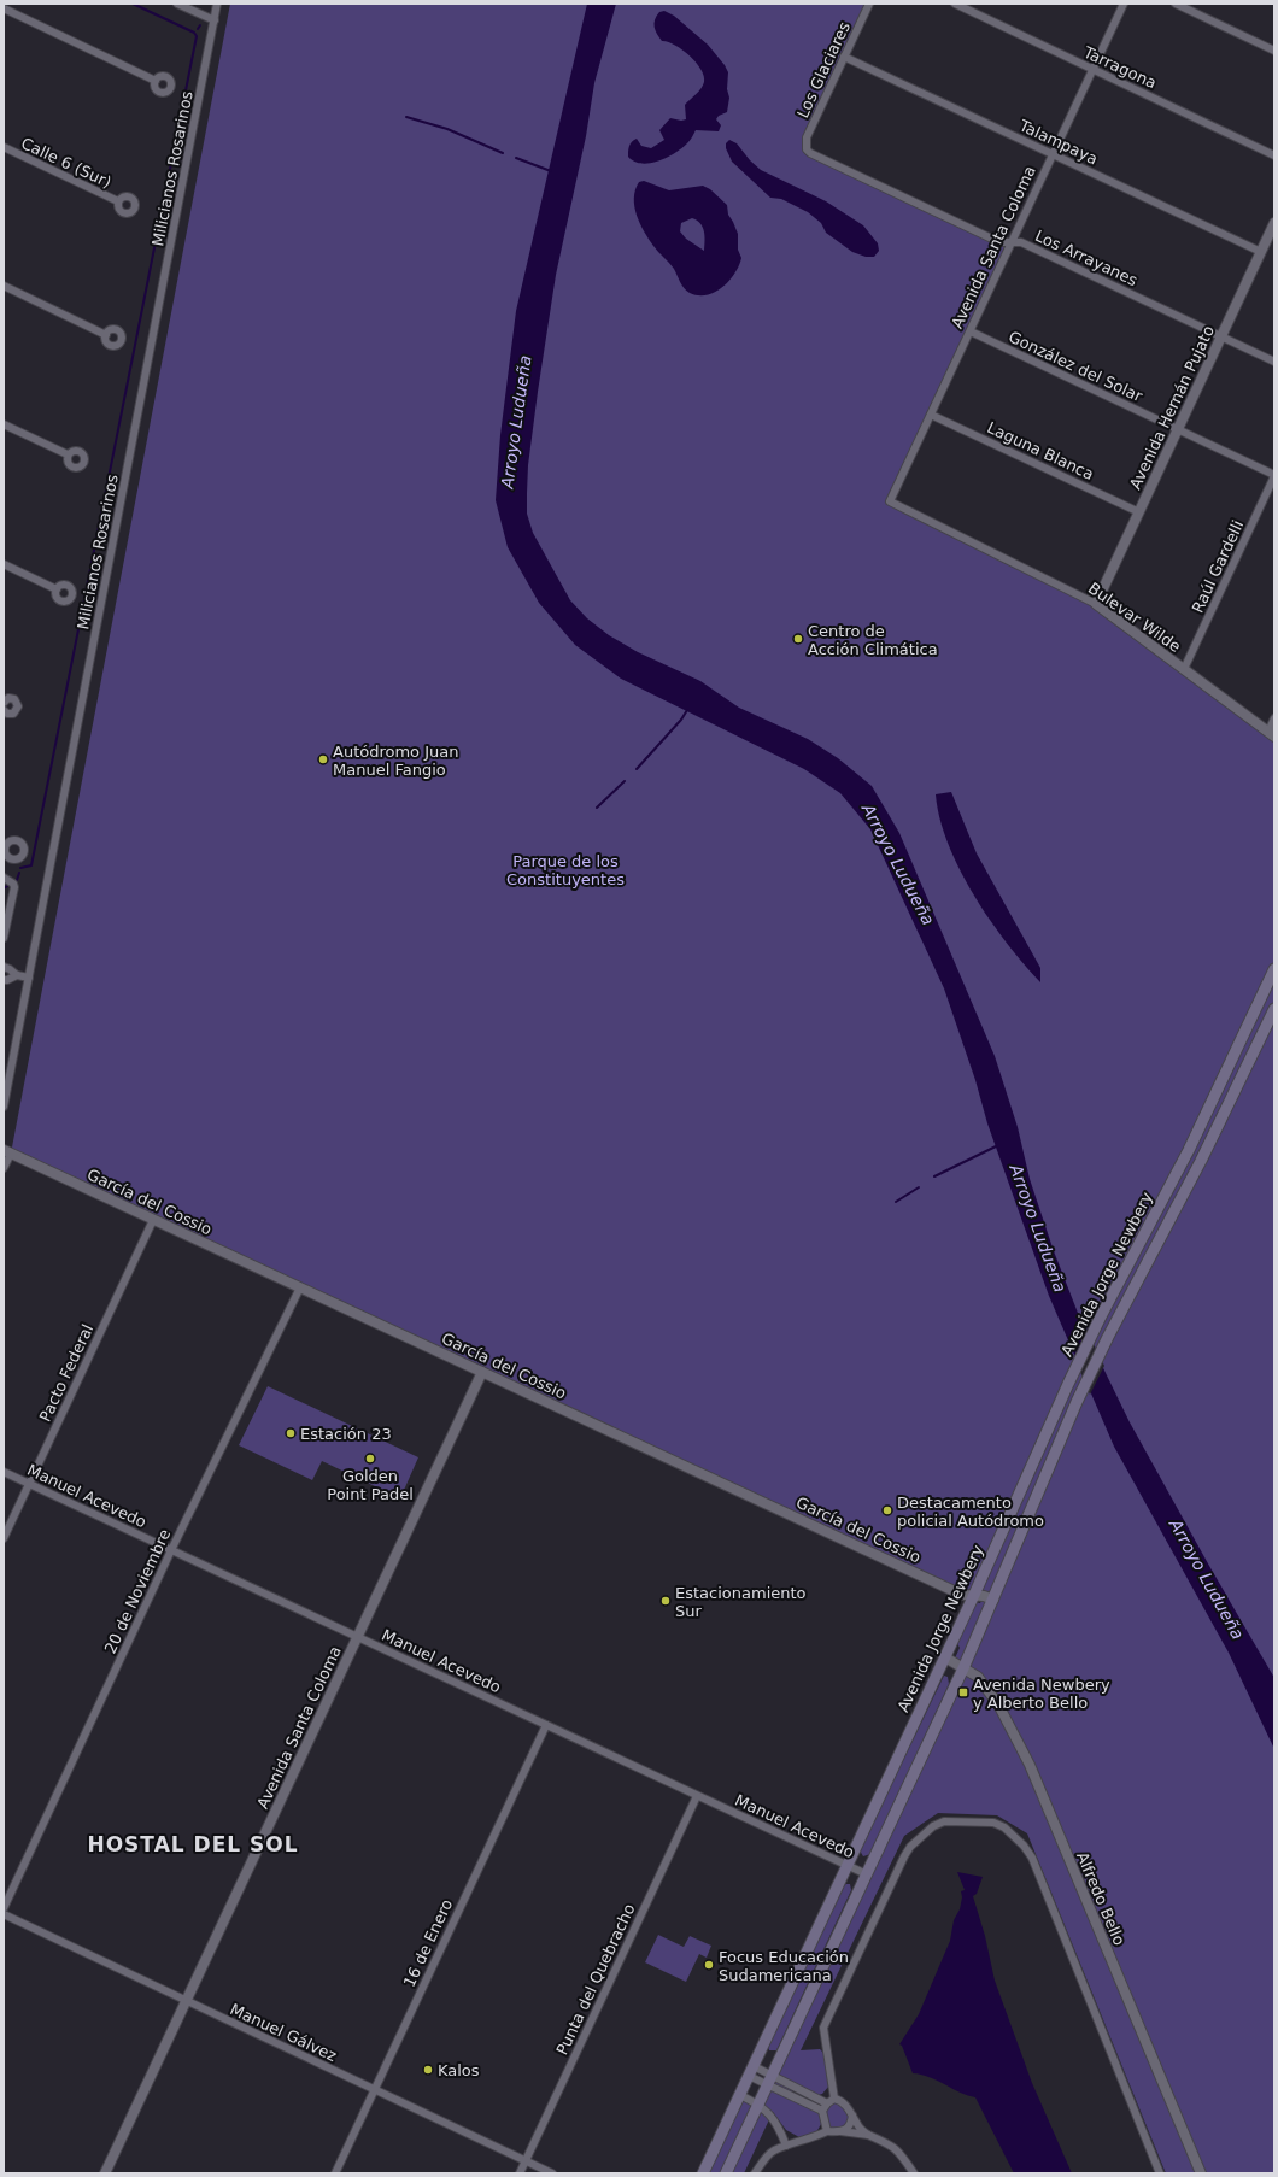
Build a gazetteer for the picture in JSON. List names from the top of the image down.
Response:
{
  "streets": {
    "main road": ["Avenida Jorge Newbery"],
    "street": [
      "Tarragona",
      "Los Glaciares",
      "Talampaya",
      "Calle 6 (Sur)",
      "Milicianos Rosarinos",
      "Avenida Santa Coloma",
      "Los Arrayanes",
      "González del Solar",
      "Avenida Hernán Pujato",
      "Laguna Blanca",
      "Raúl Gardelli",
      "Bulevar Wilde",
      "García del Cossio",
      "Pacto Federal",
      "Manuel Acevedo",
      "20 de Noviembre",
      "Alfredo Bello",
      "16 de Enero",
      "Punta del Quebracho",
      "Manuel Gálvez"
    ]
  },
  "crossings": [
    ["Tarragona", "Avenida Santa Coloma"],
    ["Los Glaciares", "Talampaya"],
    ["Los Glaciares", "Los Arrayanes"],
    ["Talampaya", "Avenida Santa Coloma"],
    ["Talampaya", "Avenida Hernán Pujato"],
    ["Avenida Santa Coloma", "Los Arrayanes"],
    ["Avenida Santa Coloma", "González del Solar"],
    ["Avenida Santa Coloma", "Laguna Blanca"],
    ["Avenida Santa Coloma", "Bulevar Wilde"],
    ["Avenida Santa Coloma", "García del Cossio"],
    ["Avenida Santa Coloma", "Manuel Acevedo"],
    ["Avenida Santa Coloma", "Manuel Gálvez"],
    ["Los Arrayanes", "Avenida Hernán Pujato"],
    ["González del Solar", "Avenida Hernán Pujato"],
    ["González del Solar", "Raúl Gardelli"],
    ["Avenida Hernán Pujato", "Laguna Blanca"],
    ["Avenida Hernán Pujato", "Bulevar Wilde"],
    ["Raúl Gardelli", "Bulevar Wilde"],
    ["García del Cossio", "Avenida Jorge Newbery"],
    ["García del Cossio", "Pacto Federal"],
    ["García del Cossio", "20 de Noviembre"],
    ["Avenida Jorge Newbery", "Manuel Acevedo"],
    ["Avenida Jorge Newbery", "Alfredo Bello"],
    ["Pacto Federal", "Manuel Acevedo"],
    ["Manuel Acevedo", "20 de Noviembre"],
    ["Manuel Acevedo", "16 de Enero"],
    ["Manuel Acevedo", "Punta del Quebracho"],
    ["16 de Enero", "Manuel Gálvez"],
    ["Punta del Quebracho", "Manuel Gálvez"]
  ],
  "districts": ["HOSTAL DEL SOL"],
  "water": ["Arroyo Ludueña"],
  "parks": ["Parque de los Constituyentes"],
  "places": {
    "other": [
      "Centro de Acción Climática",
      "Autódromo Juan Manuel Fangio",
      "Estación 23",
      "Golden Point Padel",
      "Destacamento policial Autódromo",
      "Estacionamiento Sur",
      "Focus Educación Sudamericana",
      "Kalos"
    ],
    "transit": ["Avenida Newbery y Alberto Bello"]
  }
}
